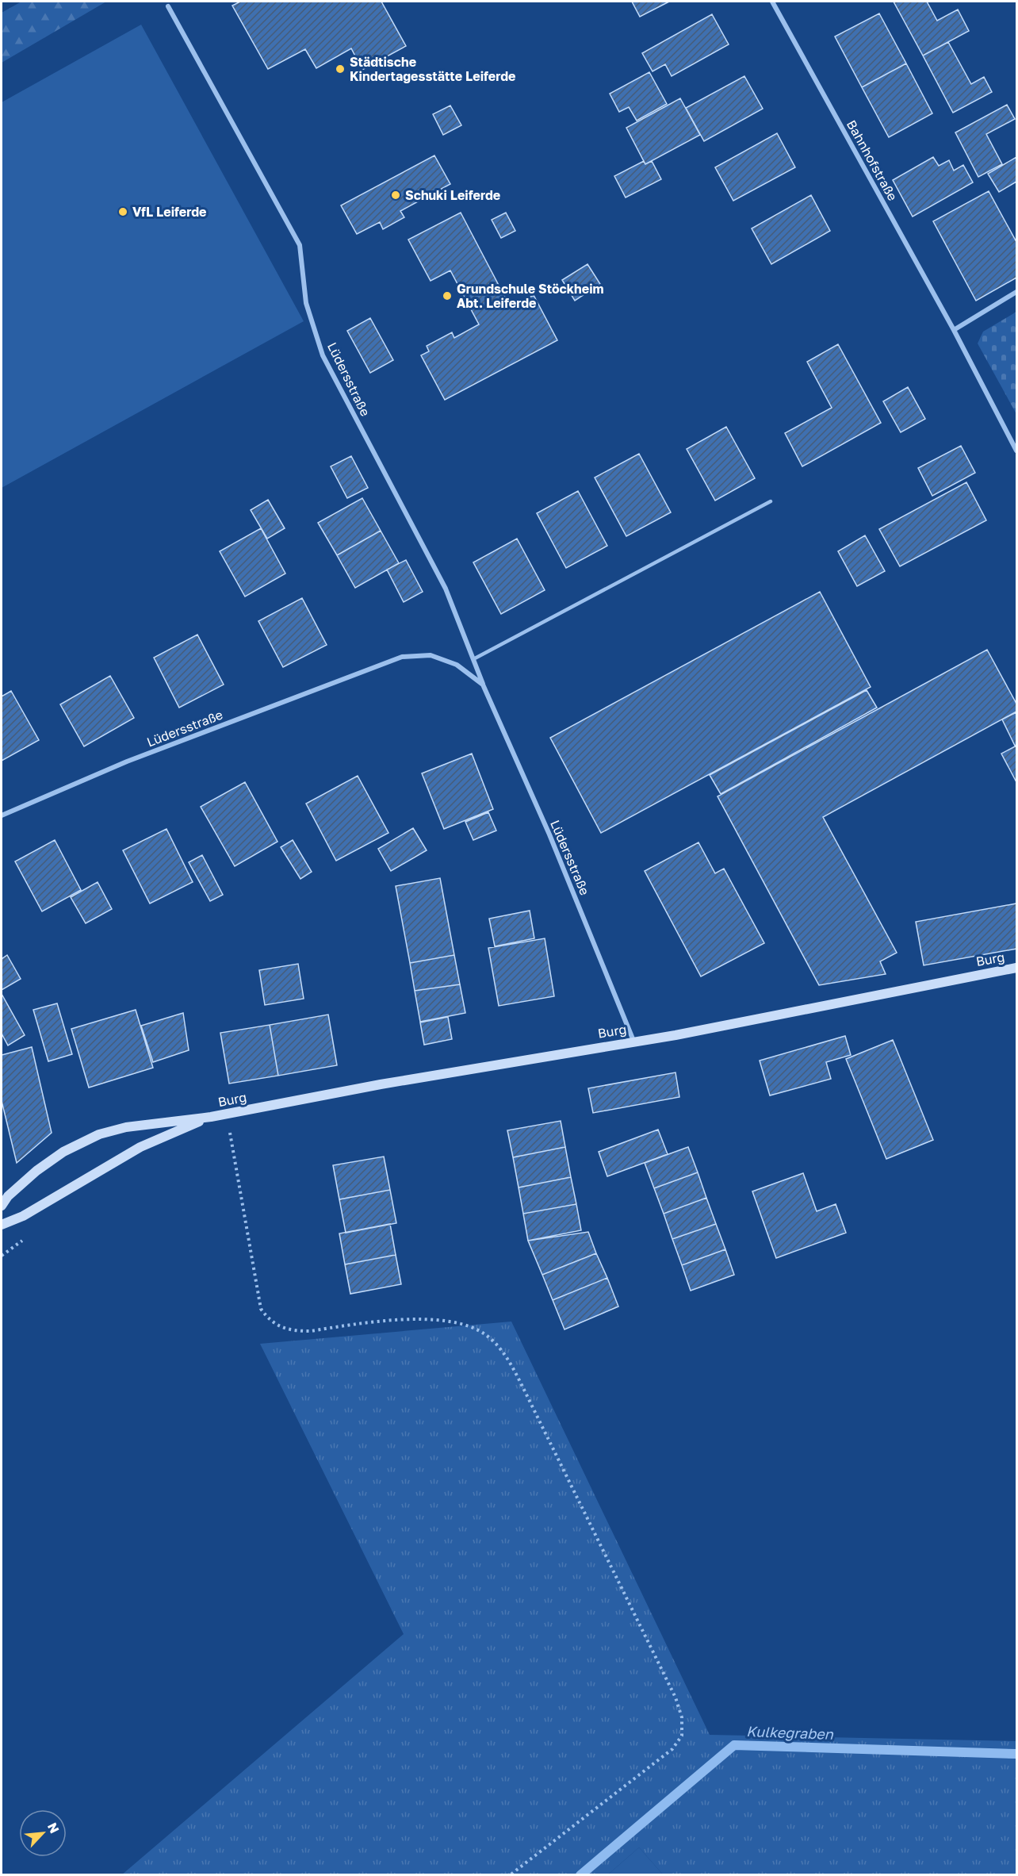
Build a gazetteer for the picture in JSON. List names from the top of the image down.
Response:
{
  "streets": {
    "street": ["Bahnhofstraße", "Lüdersstraße", "Burg"]
  },
  "crossings": [
    ["Lüdersstraße", "Burg"]
  ],
  "water": ["Kulkegraben"],
  "places": [
    "Städtische Kindertagesstätte Leiferde",
    "Schuki Leiferde",
    "VfL Leiferde",
    "Grundschule Stöckheim Abt. Leiferde"
  ],
  "north": "top right"
}
